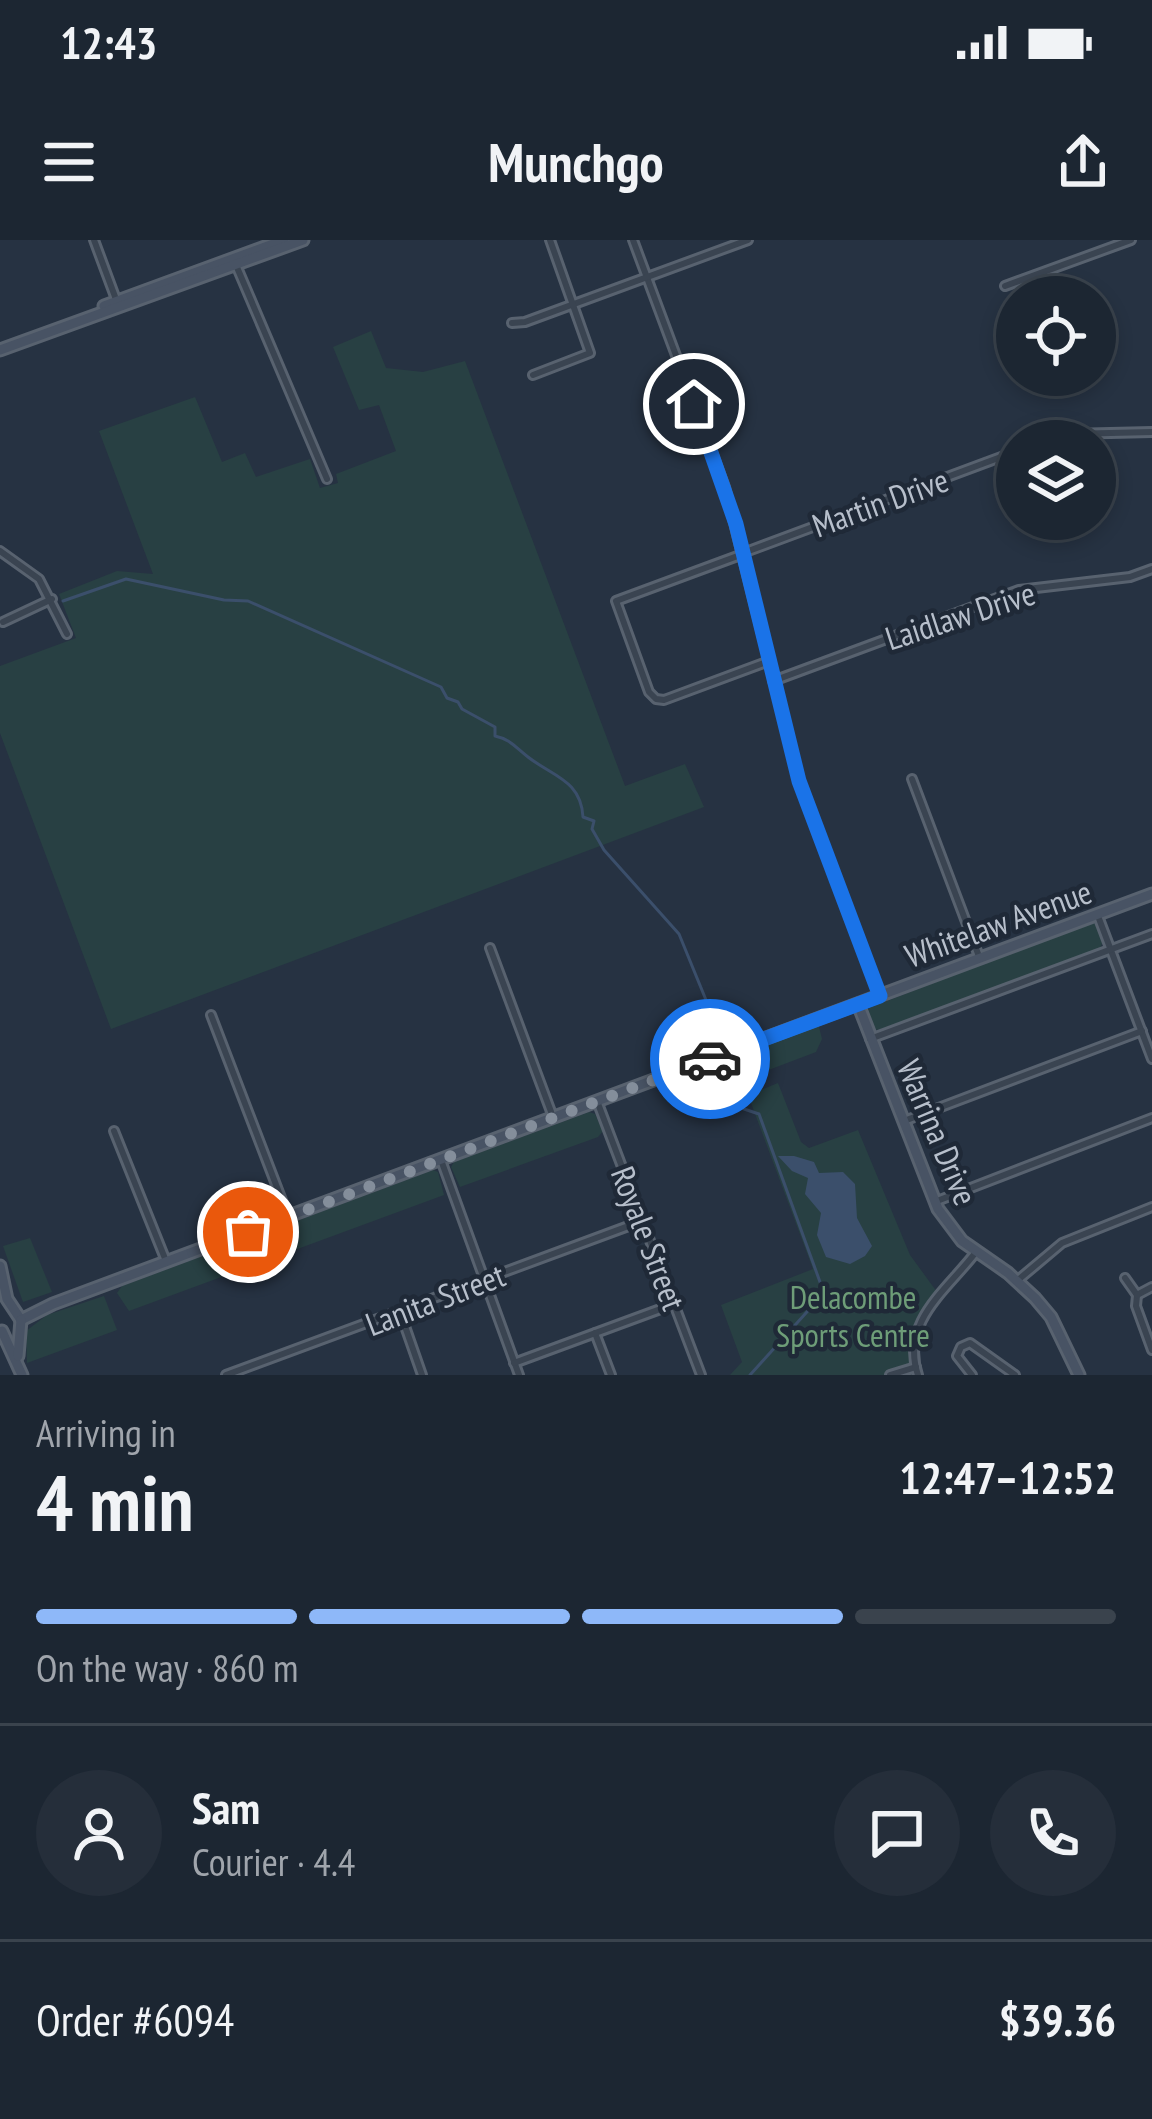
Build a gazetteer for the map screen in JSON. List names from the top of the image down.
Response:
{
  "streets": {
    "street": [
      "Martin Drive",
      "Laidlaw Drive",
      "Whitelaw Avenue",
      "Warrina Drive",
      "Royale Street",
      "Lanita Street"
    ]
  },
  "crossings": [
    ["Whitelaw Avenue", "Warrina Drive"],
    ["Whitelaw Avenue", "Royale Street"],
    ["Royale Street", "Lanita Street"]
  ],
  "parks": ["Delacombe Sports Centre"],
  "page": {
    "status": "12:43",
    "header": "Munchgo",
    "heading": ["4 min", "Arriving in", "12:47–12:52"],
    "panel": [
      "Sam",
      "Courier · 4.4",
      "Order #6094",
      "$39.36"
    ],
    "bar": "On the way · 860 m"
  }
}
